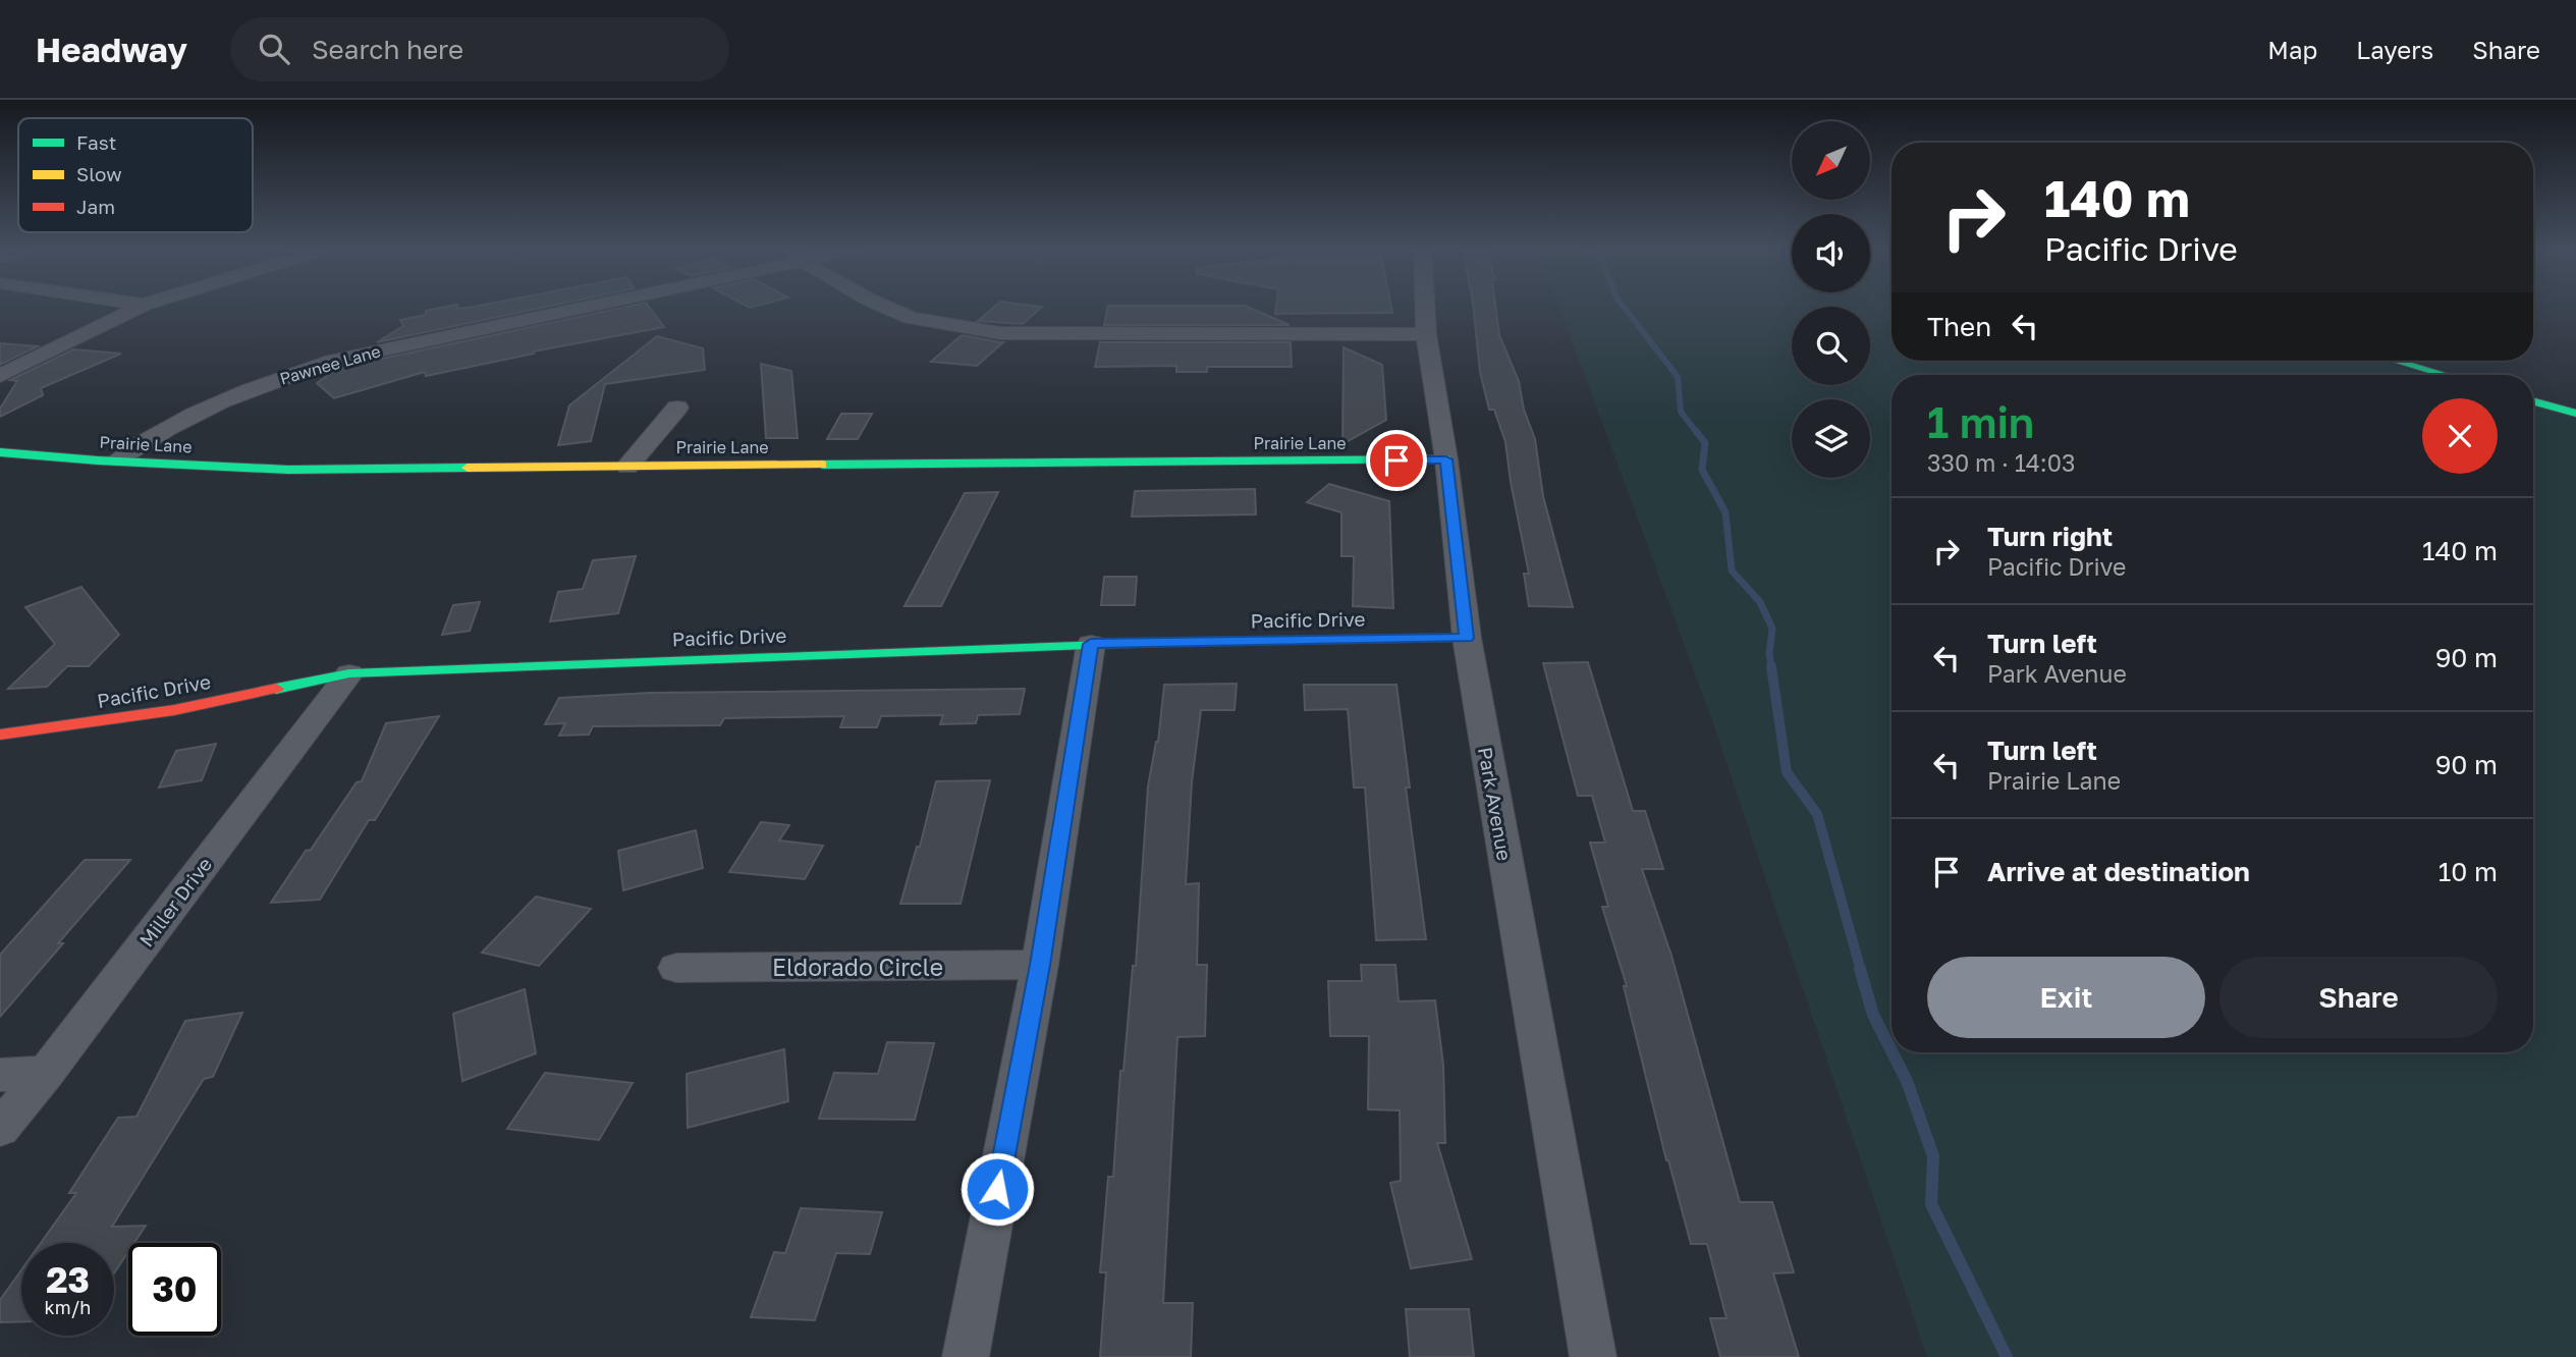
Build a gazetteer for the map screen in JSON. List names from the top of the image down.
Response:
{
  "streets": {
    "street": [
      "Pawnee Lane",
      "Prairie Lane",
      "Pacific Drive",
      "Park Avenue",
      "Miller Drive",
      "Eldorado Circle"
    ]
  },
  "crossings": [
    ["Pawnee Lane", "Prairie Lane"],
    ["Prairie Lane", "Park Avenue"],
    ["Pacific Drive", "Park Avenue"],
    ["Pacific Drive", "Miller Drive"]
  ],
  "legend": ["Fast", "Slow", "Jam"],
  "north": "bottom left",
  "page": {
    "header": "Headway",
    "search": "Search here",
    "nav": ["Map", "Layers", "Share"],
    "turn": ["140 m", "Pacific Drive"],
    "then": "Then",
    "heading": ["1 min", "330 m · 14:03"],
    "list": [
      {
        "name": "Turn right",
        "note": "Pacific Drive",
        "value": "140 m"
      },
      {
        "name": "Turn left",
        "note": "Park Avenue",
        "value": "90 m"
      },
      {
        "name": "Turn left",
        "note": "Prairie Lane",
        "value": "90 m"
      },
      {
        "name": "Arrive at destination",
        "value": "10 m"
      }
    ],
    "buttons": ["Exit", "Share"],
    "speed": "23 km/h",
    "limit": "30"
  }
}
